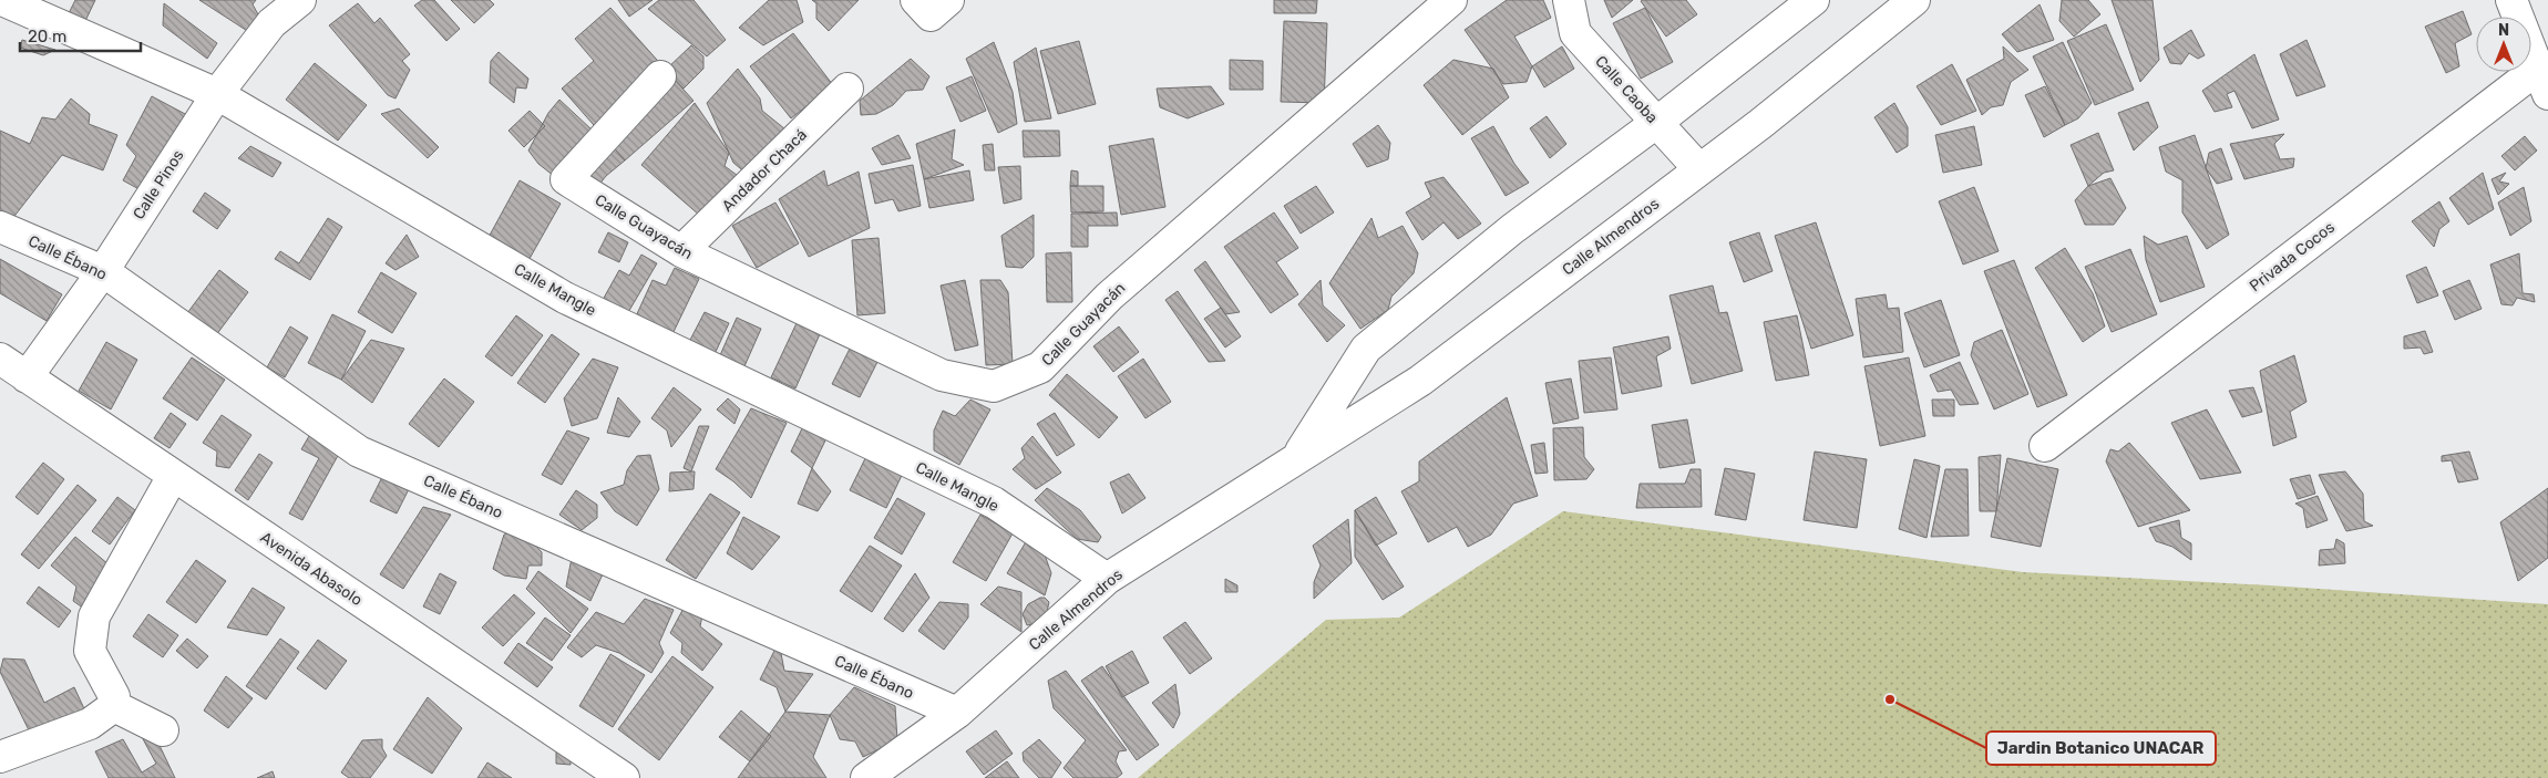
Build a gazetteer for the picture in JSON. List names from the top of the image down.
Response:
{
  "streets": {
    "street": [
      "Calle Caoba",
      "Andador Chacá",
      "Calle Pinos",
      "Calle Guayacán",
      "Calle Almendros",
      "Privada Cocos",
      "Calle Ébano",
      "Calle Mangle",
      "Avenida Abasolo"
    ]
  },
  "crossings": [
    ["Calle Caoba", "Calle Almendros"],
    ["Andador Chacá", "Calle Guayacán"],
    ["Calle Pinos", "Calle Ébano"],
    ["Calle Pinos", "Calle Mangle"],
    ["Calle Pinos", "Avenida Abasolo"],
    ["Calle Almendros", "Calle Ébano"],
    ["Calle Almendros", "Calle Mangle"]
  ],
  "places": ["Jardin Botanico UNACAR"],
  "scale_bar": "20 m",
  "north": "top"
}
